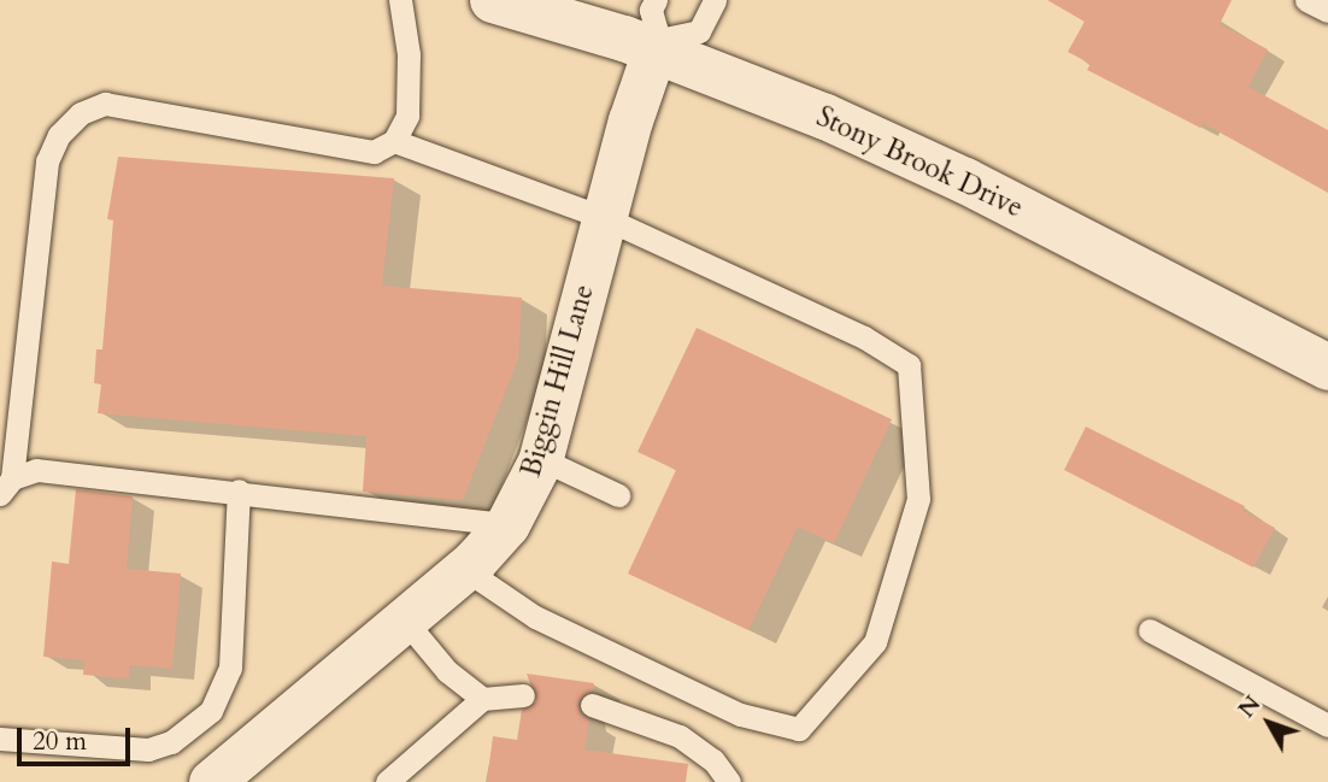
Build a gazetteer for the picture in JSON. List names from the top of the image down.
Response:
{
  "streets": {
    "street": ["Stony Brook Drive", "Biggin Hill Lane"]
  },
  "crossings": [
    ["Stony Brook Drive", "Biggin Hill Lane"]
  ],
  "scale_bar": "20 m",
  "north": "top left"
}
